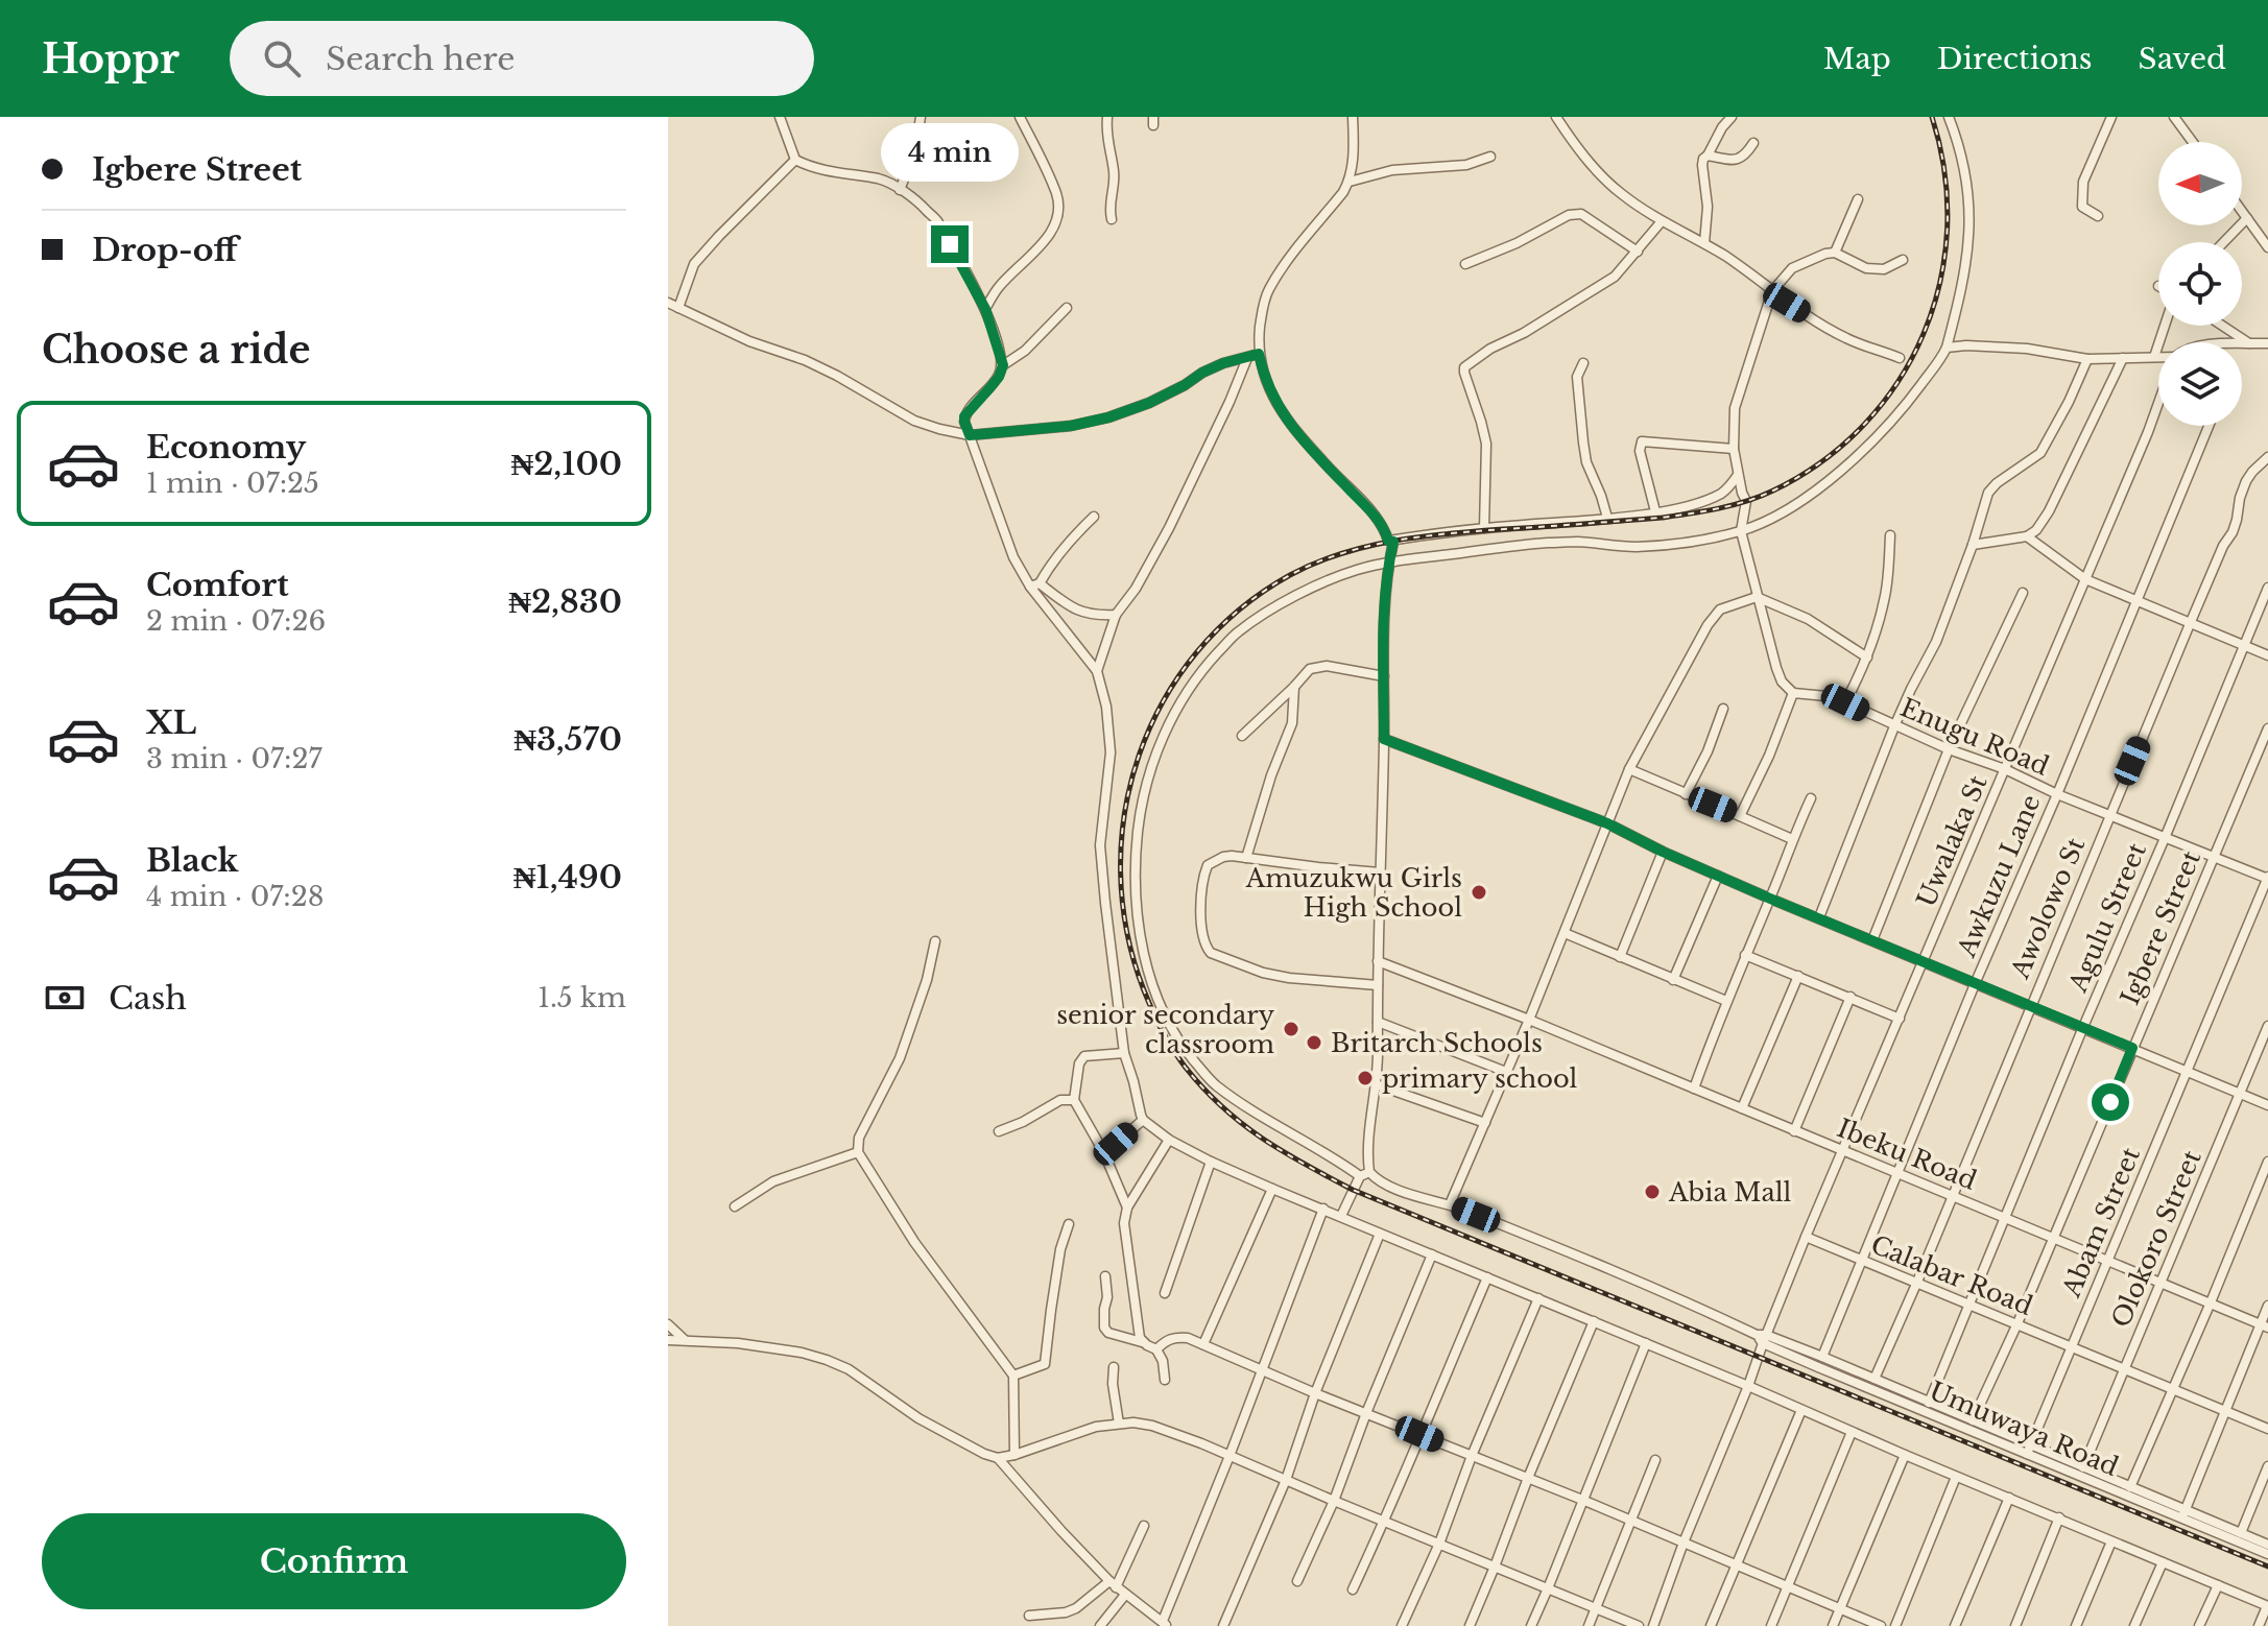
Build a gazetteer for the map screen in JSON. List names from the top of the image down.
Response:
{
  "streets": {
    "street": [
      "Enugu Road",
      "Uwalaka St",
      "Awkuzu Lane",
      "Awolowo St",
      "Agulu Street",
      "Igbere Street",
      "Ibeku Road",
      "Abam Street",
      "Olokoro Street",
      "Calabar Road",
      "Umuwaya Road"
    ]
  },
  "crossings": [
    ["Enugu Road", "Uwalaka St"],
    ["Enugu Road", "Awkuzu Lane"],
    ["Enugu Road", "Awolowo St"],
    ["Enugu Road", "Agulu Street"],
    ["Enugu Road", "Igbere Street"],
    ["Enugu Road", "Abam Street"],
    ["Uwalaka St", "Ibeku Road"],
    ["Uwalaka St", "Calabar Road"],
    ["Uwalaka St", "Umuwaya Road"],
    ["Awkuzu Lane", "Ibeku Road"],
    ["Awkuzu Lane", "Calabar Road"],
    ["Awkuzu Lane", "Umuwaya Road"],
    ["Awolowo St", "Ibeku Road"],
    ["Awolowo St", "Calabar Road"],
    ["Awolowo St", "Umuwaya Road"],
    ["Agulu Street", "Ibeku Road"],
    ["Agulu Street", "Calabar Road"],
    ["Agulu Street", "Umuwaya Road"],
    ["Igbere Street", "Ibeku Road"],
    ["Igbere Street", "Calabar Road"],
    ["Igbere Street", "Umuwaya Road"],
    ["Ibeku Road", "Abam Street"],
    ["Ibeku Road", "Olokoro Street"],
    ["Abam Street", "Calabar Road"],
    ["Abam Street", "Umuwaya Road"],
    ["Olokoro Street", "Calabar Road"],
    ["Olokoro Street", "Umuwaya Road"]
  ],
  "places": [
    "Amuzukwu Girls High School",
    "senior secondary classroom",
    "Britarch Schools",
    "primary school",
    "Abia Mall"
  ],
  "north": "left",
  "page": {
    "header": "Hoppr",
    "search": "Search here",
    "nav": ["Map", "Directions", "Saved"],
    "banner": ["Igbere Street", "Drop-off"],
    "bubble": "4 min",
    "heading": "Choose a ride",
    "list": [
      {
        "name": "Economy",
        "note": "1 min · 07:25",
        "value": "₦2,100"
      },
      {
        "name": "Comfort",
        "note": "2 min · 07:26",
        "value": "₦2,830"
      },
      {
        "name": "XL",
        "note": "3 min · 07:27",
        "value": "₦3,570"
      },
      {
        "name": "Black",
        "note": "4 min · 07:28",
        "value": "₦1,490"
      }
    ],
    "pay": ["Cash", "1.5 km"],
    "buttons": "Confirm"
  }
}
